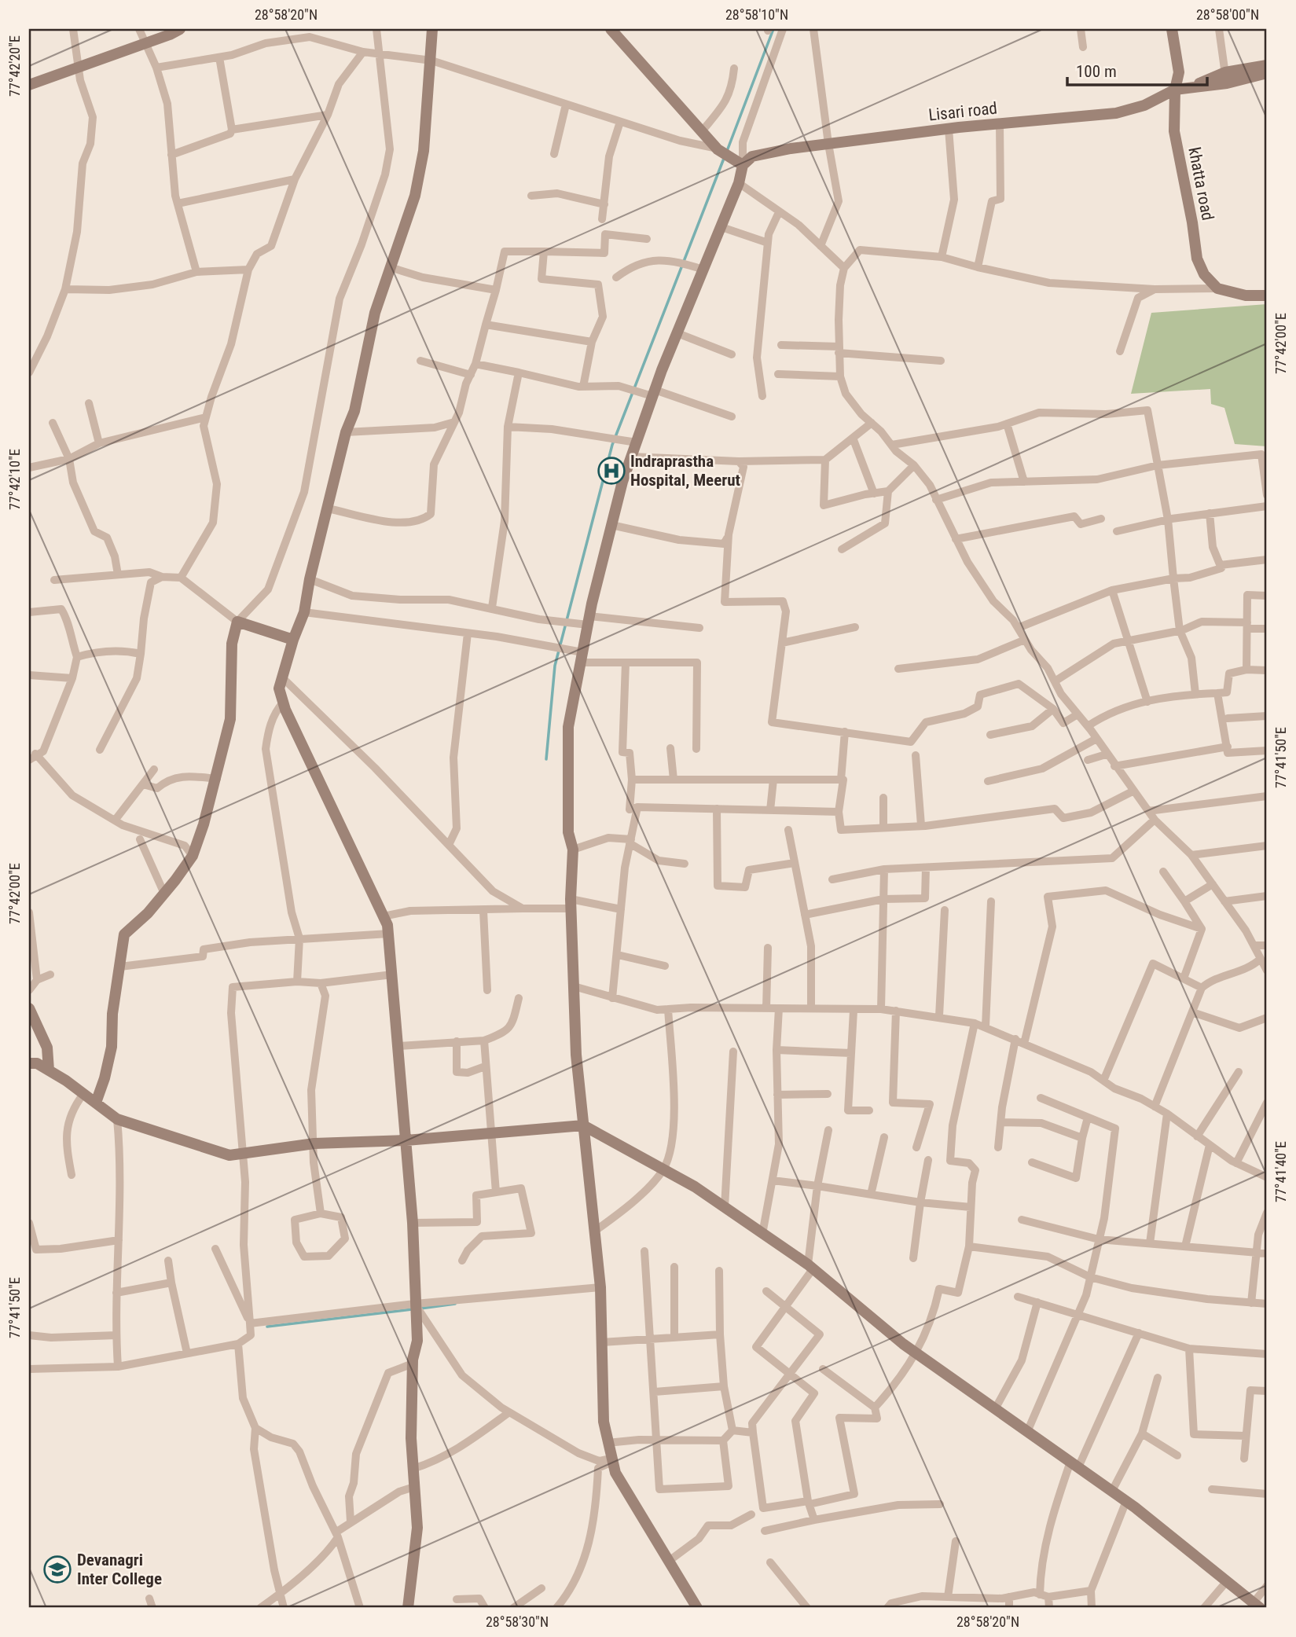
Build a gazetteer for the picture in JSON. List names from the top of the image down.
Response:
{
  "streets": {
    "street": ["Lisari road", "khatta road"]
  },
  "crossings": [
    ["Lisari road", "khatta road"]
  ],
  "places": {
    "hospital": ["Indraprastha Hospital, Meerut"],
    "school or university": ["Devanagri Inter College"]
  },
  "scale_bar": "100 m",
  "coordinates": [
    "28°58'20\"N",
    "28°58'10\"N",
    "28°58'00\"N",
    "77°42'20\"E",
    "77°42'00\"E",
    "77°42'10\"E",
    "77°41'50\"E",
    "77°41'40\"E",
    "28°58'30\"N"
  ]
}
